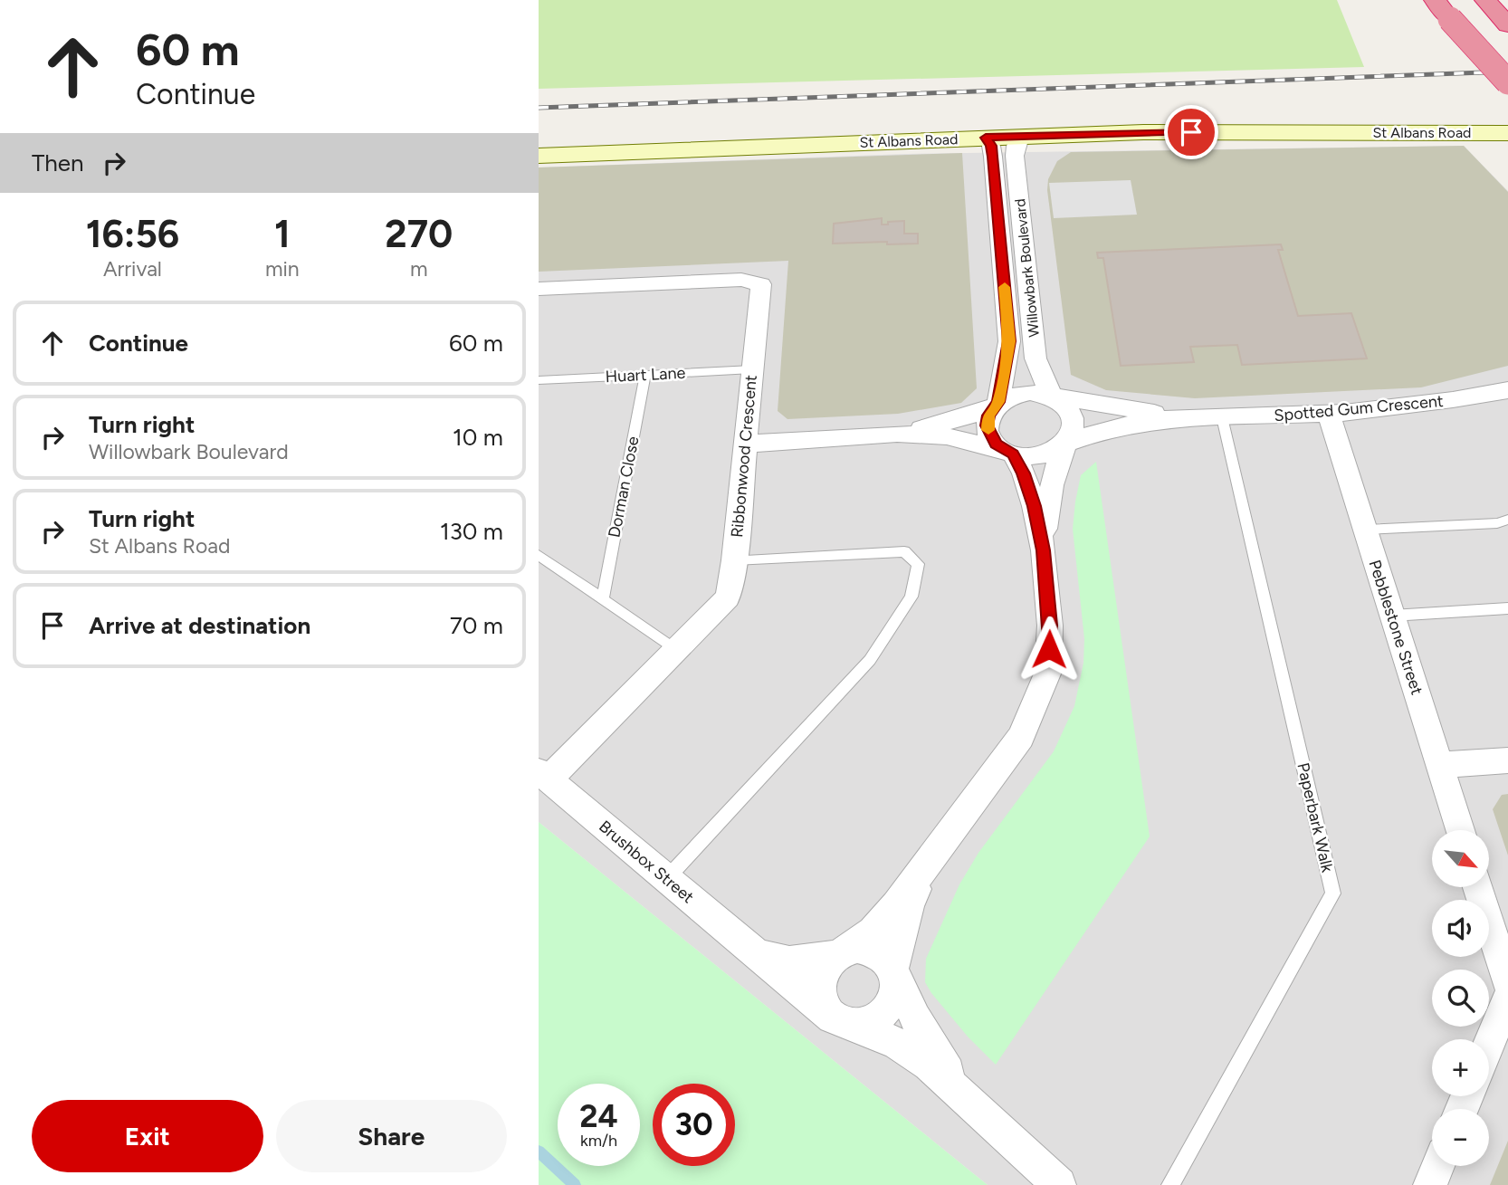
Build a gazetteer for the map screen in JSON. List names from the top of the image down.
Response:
{
  "streets": {
    "main road": ["St Albans Road"],
    "street": [
      "Willowbark Boulevard",
      "Spotted Gum Crescent",
      "Ribbonwood Crescent",
      "Pebblestone Street",
      "Brushbox Street"
    ],
    "lane": ["Huart Lane", "Dorman Close", "Paperbark Walk"]
  },
  "crossings": [
    ["St Albans Road", "Willowbark Boulevard"],
    ["Willowbark Boulevard", "Spotted Gum Crescent"],
    ["Huart Lane", "Ribbonwood Crescent"],
    ["Huart Lane", "Dorman Close"],
    ["Spotted Gum Crescent", "Pebblestone Street"],
    ["Spotted Gum Crescent", "Paperbark Walk"],
    ["Ribbonwood Crescent", "Brushbox Street"]
  ],
  "north": "bottom right",
  "page": {
    "turn": ["60 m", "Continue"],
    "then": "Then",
    "eta": [
      "16:56",
      "Arrival",
      "1",
      "min",
      "270",
      "m"
    ],
    "list": [
      {
        "name": "Continue",
        "value": "60 m"
      },
      {
        "name": "Turn right",
        "note": "Willowbark Boulevard",
        "value": "10 m"
      },
      {
        "name": "Turn right",
        "note": "St Albans Road",
        "value": "130 m"
      },
      {
        "name": "Arrive at destination",
        "value": "70 m"
      }
    ],
    "map_buttons": ["+", "−"],
    "speed": "24 km/h",
    "limit": "30",
    "buttons": ["Exit", "Share"]
  }
}
